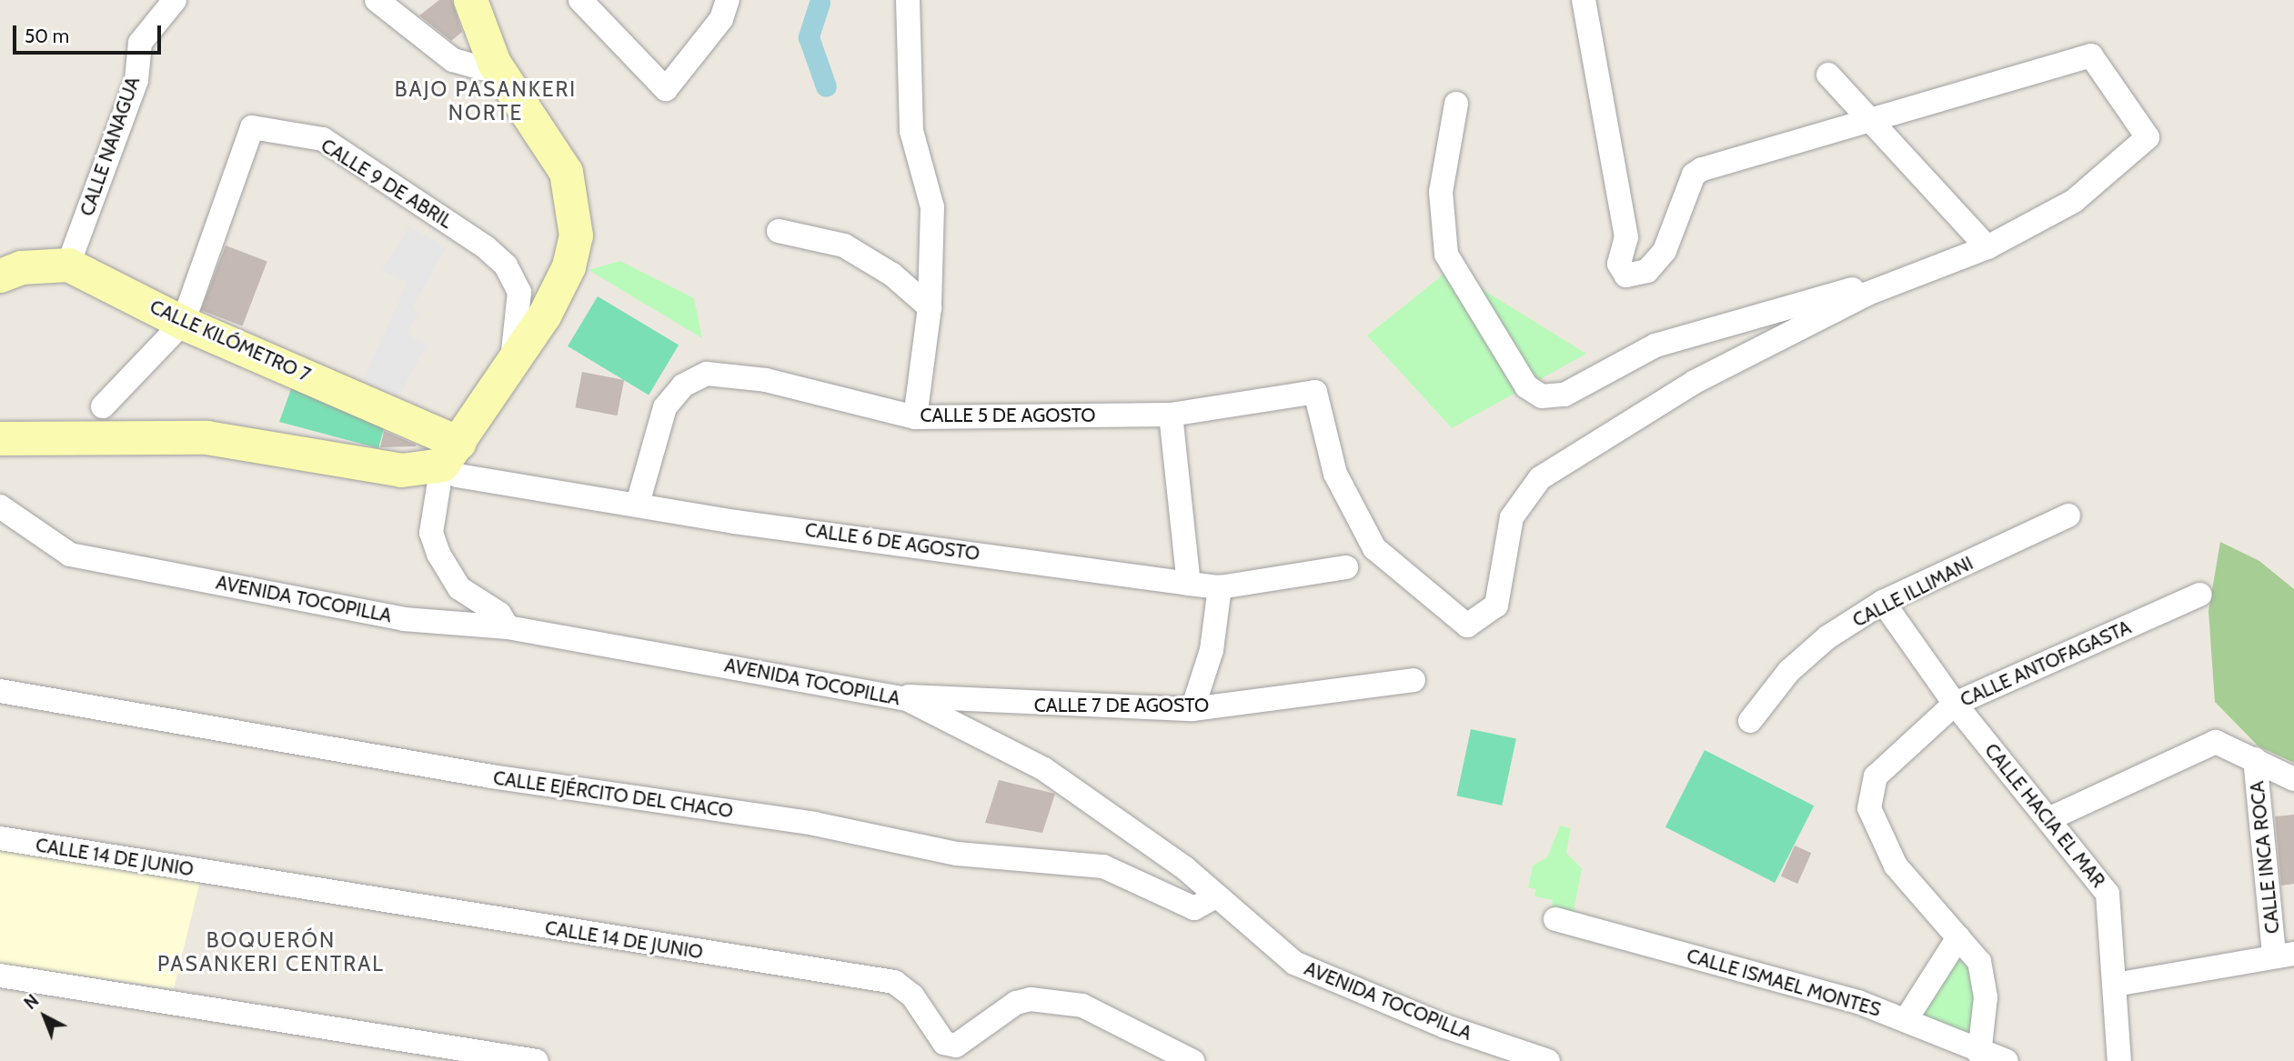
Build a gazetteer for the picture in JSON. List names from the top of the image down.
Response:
{
  "streets": {
    "main road": ["CALLE KILÓMETRO 7"],
    "street": [
      "CALLE NANAGUA",
      "CALLE 9 DE ABRIL",
      "CALLE 5 DE AGOSTO",
      "CALLE 6 DE AGOSTO",
      "CALLE ILLIMANI",
      "AVENIDA TOCOPILLA",
      "CALLE ANTOFAGASTA",
      "CALLE 7 DE AGOSTO",
      "CALLE EJÉRCITO DEL CHACO",
      "CALLE HACIA EL MAR",
      "CALLE 14 DE JUNIO",
      "CALLE INCA ROCA",
      "CALLE ISMAEL MONTES"
    ]
  },
  "crossings": [
    ["CALLE NANAGUA", "CALLE KILÓMETRO 7"],
    ["CALLE 9 DE ABRIL", "CALLE KILÓMETRO 7"],
    ["CALLE KILÓMETRO 7", "CALLE 6 DE AGOSTO"],
    ["CALLE 5 DE AGOSTO", "CALLE 6 DE AGOSTO"],
    ["CALLE ILLIMANI", "CALLE HACIA EL MAR"],
    ["AVENIDA TOCOPILLA", "CALLE 7 DE AGOSTO"],
    ["AVENIDA TOCOPILLA", "CALLE EJÉRCITO DEL CHACO"],
    ["CALLE ANTOFAGASTA", "CALLE HACIA EL MAR"]
  ],
  "districts": ["BAJO PASANKERI NORTE", "BOQUERÓN PASANKERI CENTRAL"],
  "scale_bar": "50 m",
  "north": "top left"
}
